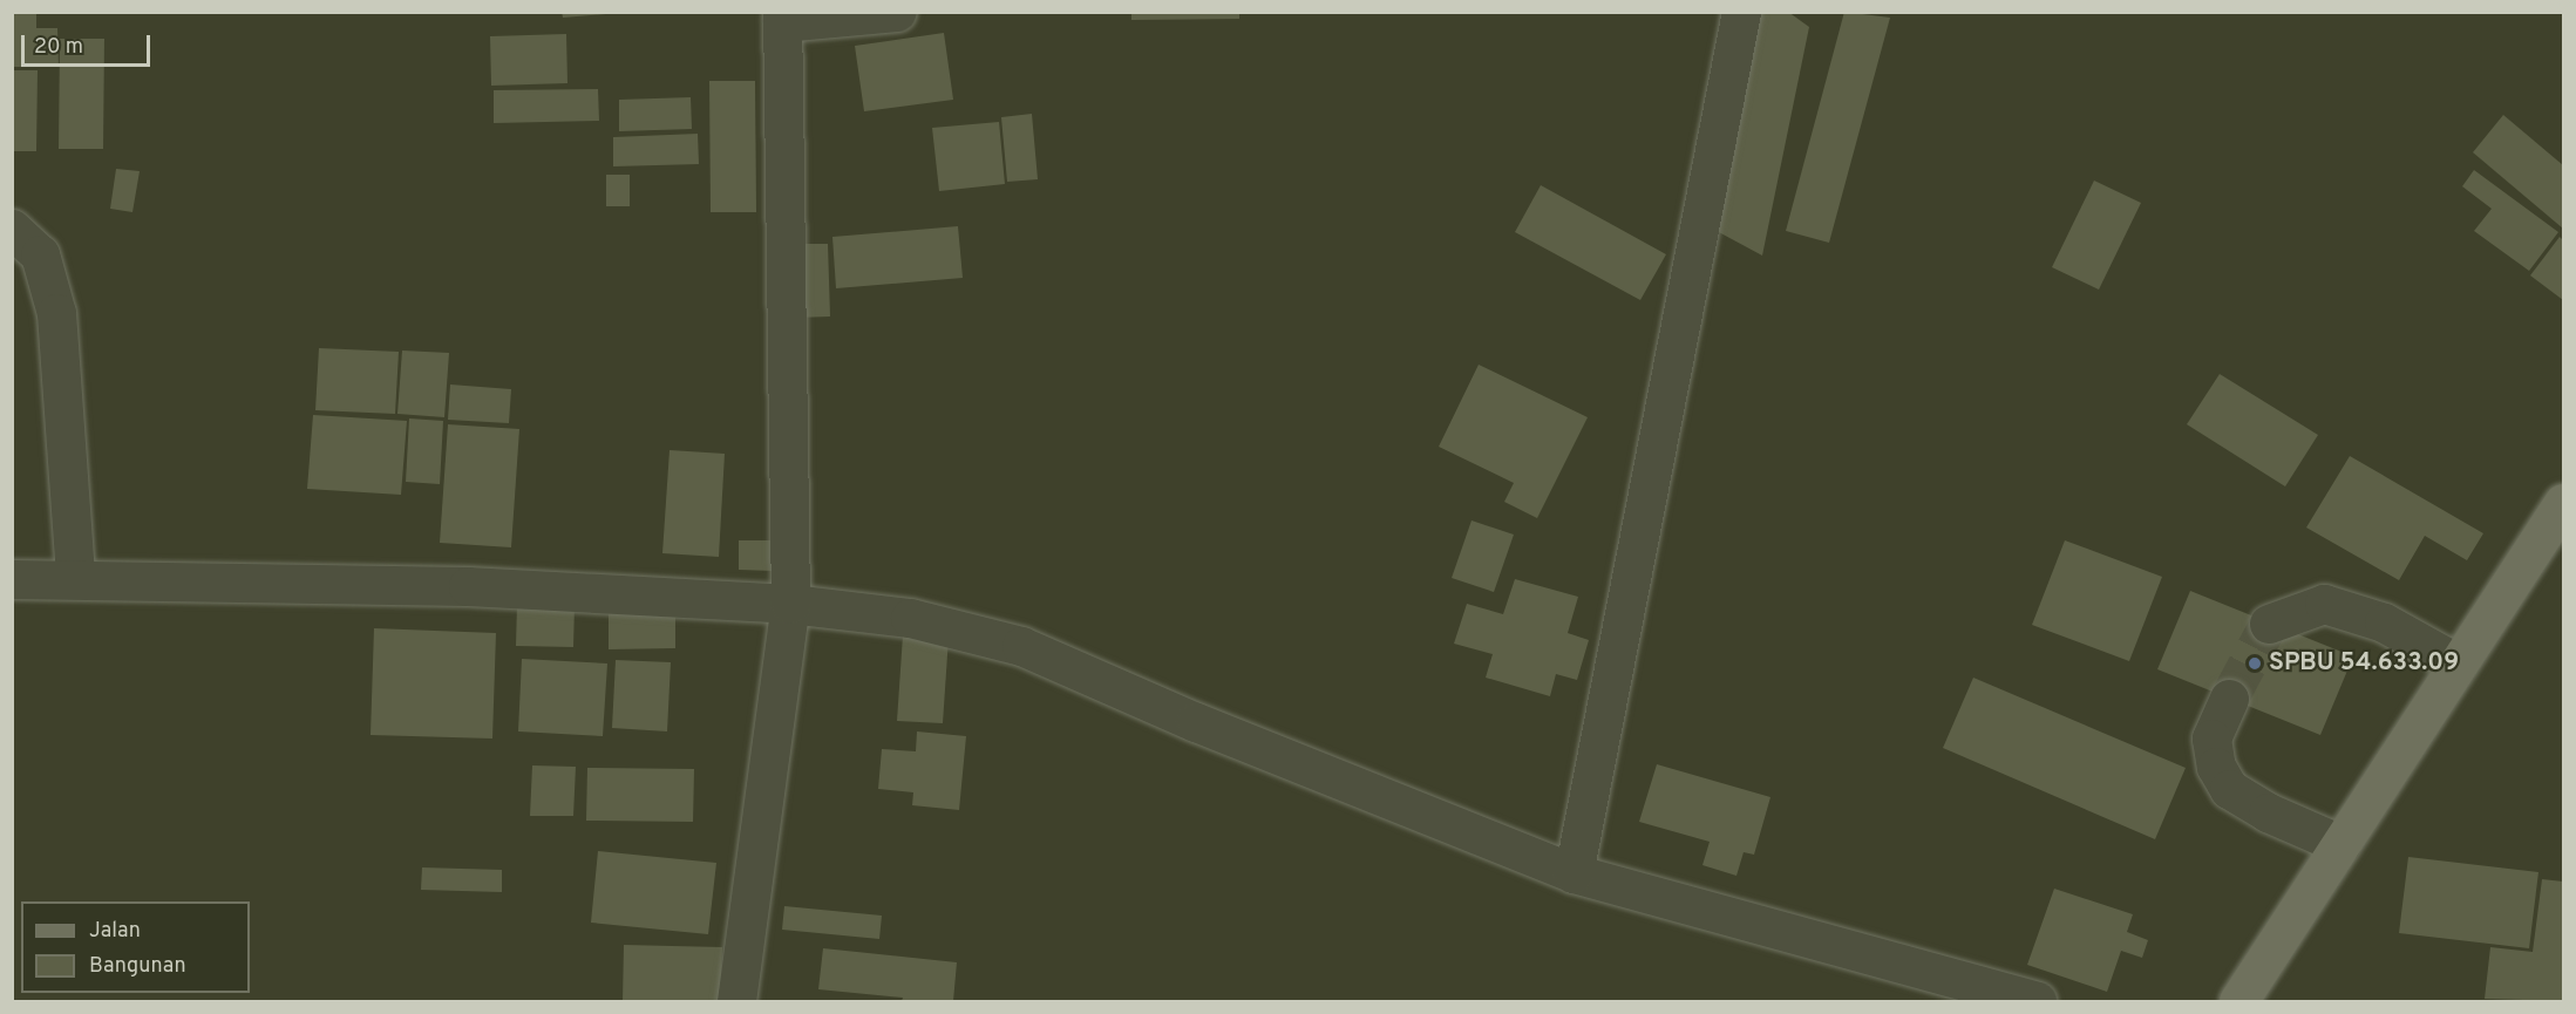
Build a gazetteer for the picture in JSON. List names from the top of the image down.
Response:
{
  "places": ["SPBU 54.633.09"],
  "legend": ["Jalan", "Bangunan"],
  "scale_bar": "20 m"
}
